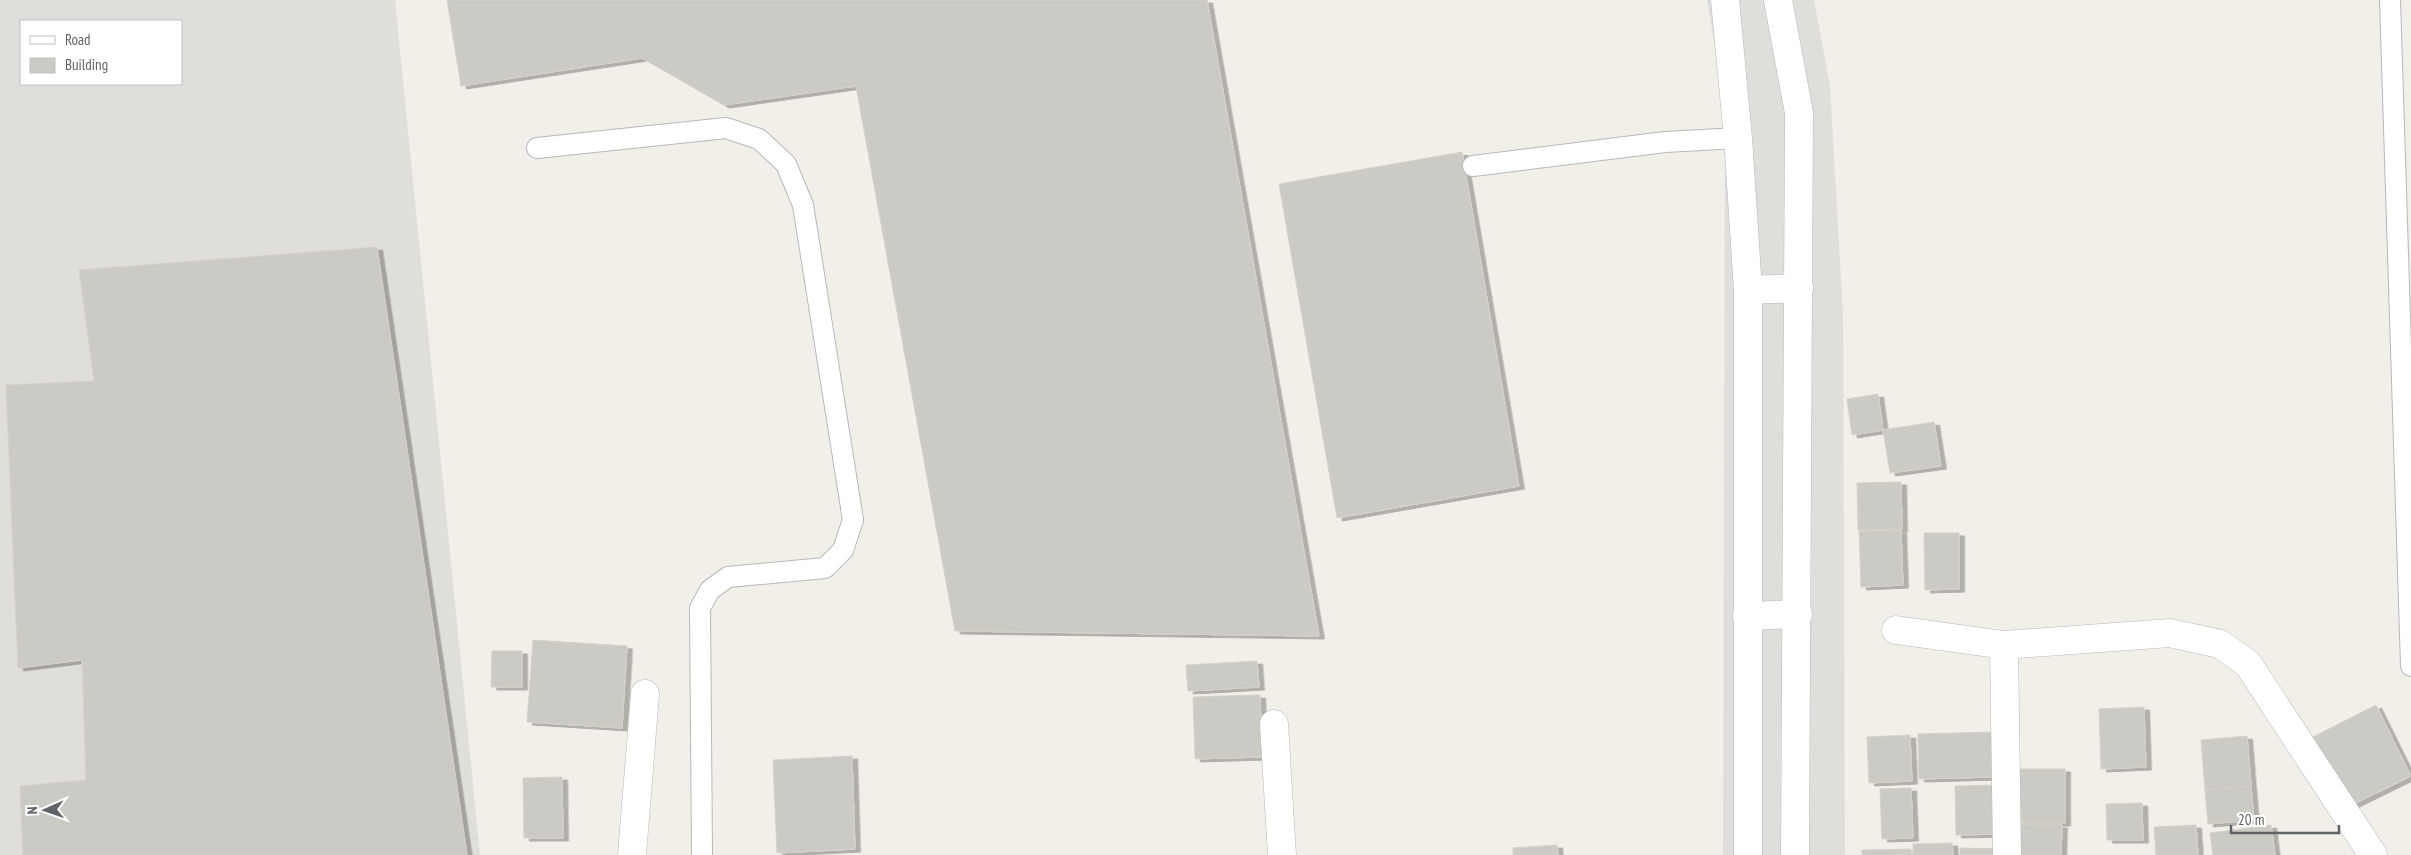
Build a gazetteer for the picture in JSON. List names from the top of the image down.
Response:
{
  "legend": ["Road", "Building"],
  "scale_bar": "20 m",
  "north": "left"
}
